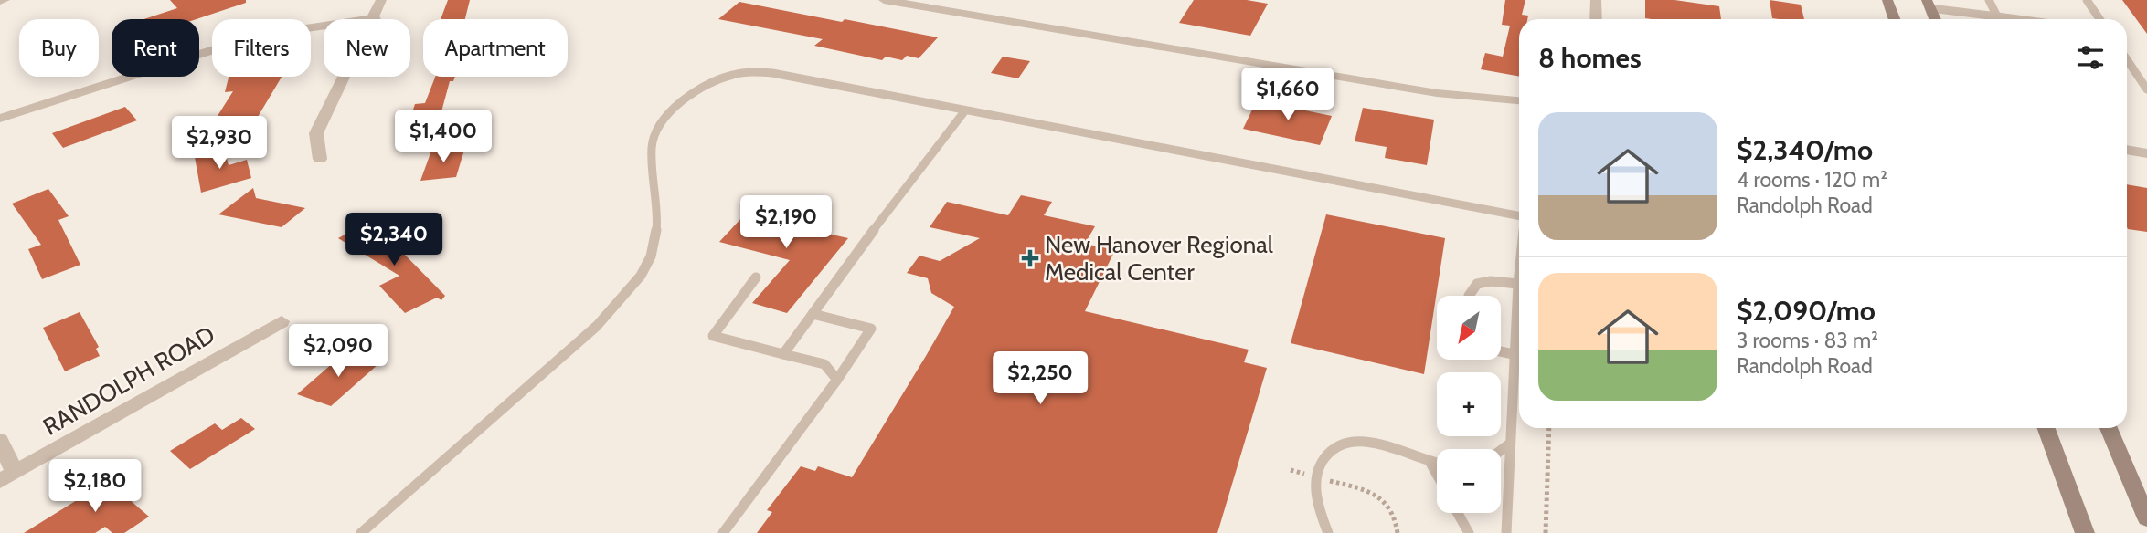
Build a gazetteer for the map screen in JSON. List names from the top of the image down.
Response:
{
  "streets": {
    "street": ["RANDOLPH ROAD"]
  },
  "places": {
    "health": ["New Hanover Regional Medical Center"]
  },
  "north": "bottom left",
  "page": {
    "chip": [
      "Buy",
      "Rent",
      "Filters",
      "New",
      "Apartment"
    ],
    "heading": "8 homes",
    "price": [
      "$1,660",
      "$1,400",
      "$2,930",
      "$2,190",
      "$2,340",
      "$2,090",
      "$2,250",
      "$2,180"
    ],
    "list": [
      {
        "name": "$2,340/mo",
        "note": "4 rooms · 120 m² · Randolph Road"
      },
      {
        "name": "$2,090/mo",
        "note": "3 rooms · 83 m² · Randolph Road"
      }
    ],
    "map_buttons": ["+", "−"]
  }
}
